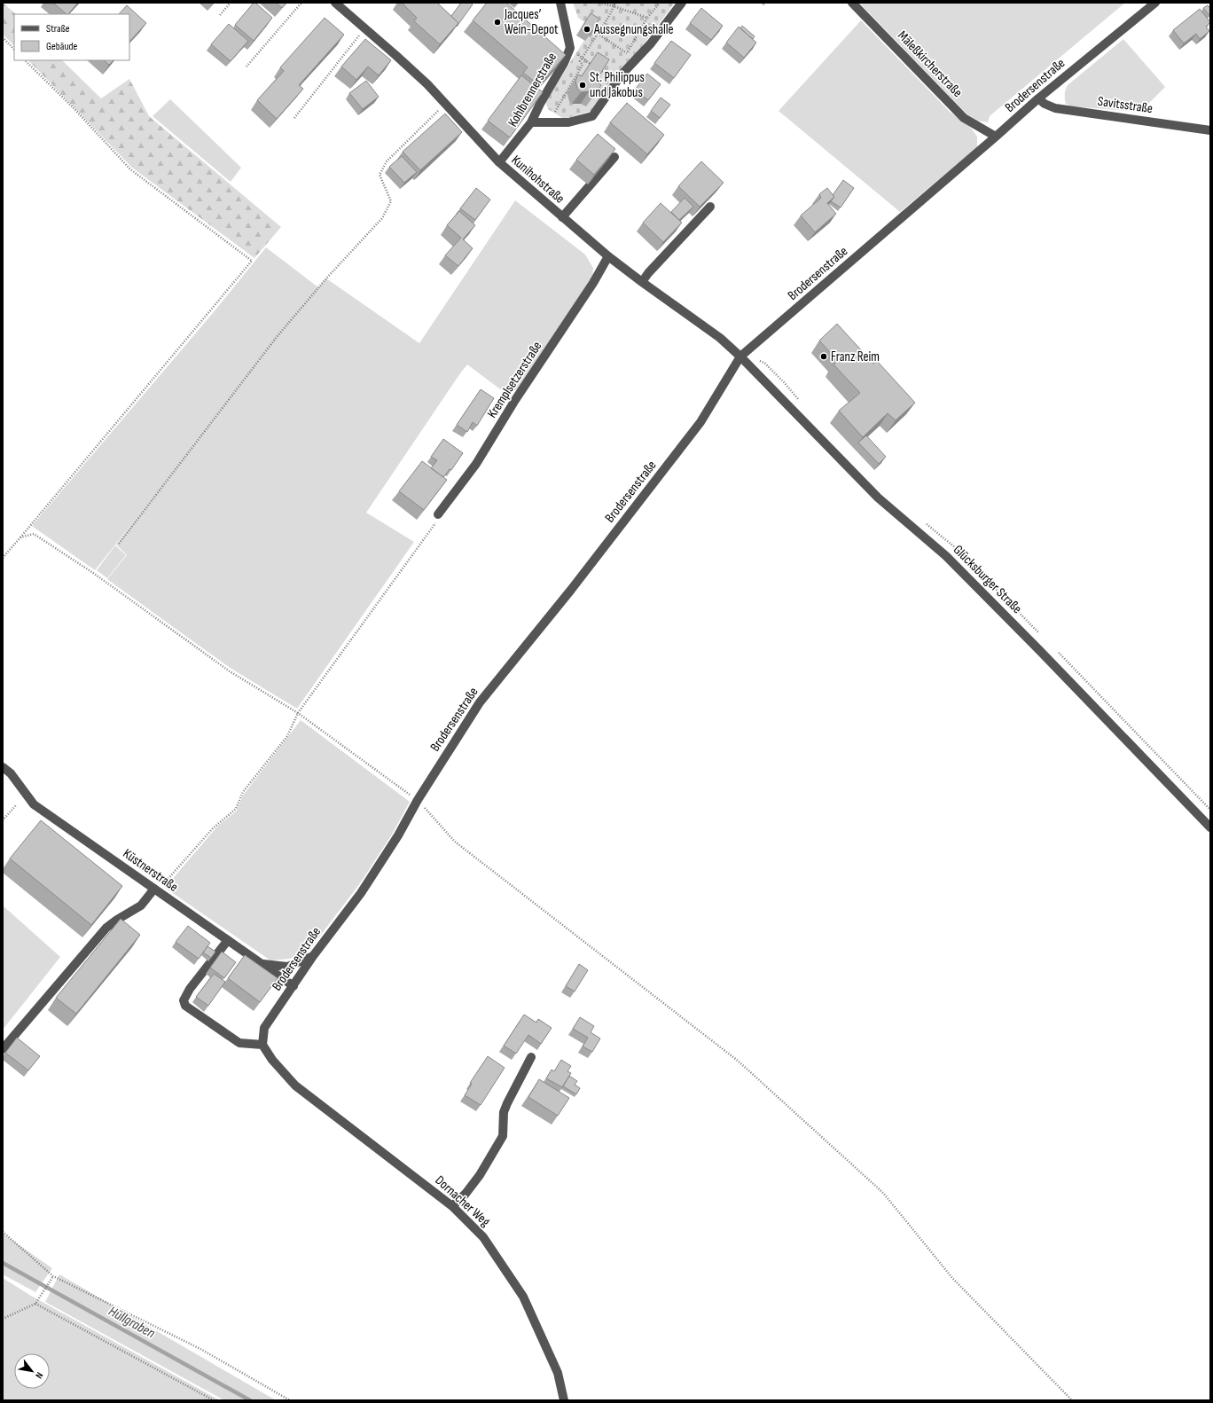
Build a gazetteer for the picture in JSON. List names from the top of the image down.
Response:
{
  "streets": {
    "street": [
      "Mäleßkircherstraße",
      "Brodersenstraße",
      "Kohlbrennerstraße",
      "Savitsstraße",
      "Kunihohstraße",
      "Kremplsetzerstraße",
      "Glücksburger Straße",
      "Küstnerstraße",
      "Dornacher Weg"
    ]
  },
  "crossings": [
    ["Mäleßkircherstraße", "Brodersenstraße"],
    ["Brodersenstraße", "Savitsstraße"],
    ["Brodersenstraße", "Kunihohstraße"],
    ["Brodersenstraße", "Glücksburger Straße"],
    ["Brodersenstraße", "Küstnerstraße"],
    ["Brodersenstraße", "Dornacher Weg"],
    ["Kohlbrennerstraße", "Kunihohstraße"],
    ["Kunihohstraße", "Kremplsetzerstraße"],
    ["Kunihohstraße", "Glücksburger Straße"]
  ],
  "water": ["Hüllgraben"],
  "places": [
    "Jacques’ Wein-Depot",
    "Aussegnungshalle",
    "St. Philippus und Jakobus",
    "Franz Reim"
  ],
  "legend": ["Straße", "Gebäude"],
  "north": "bottom right"
}
